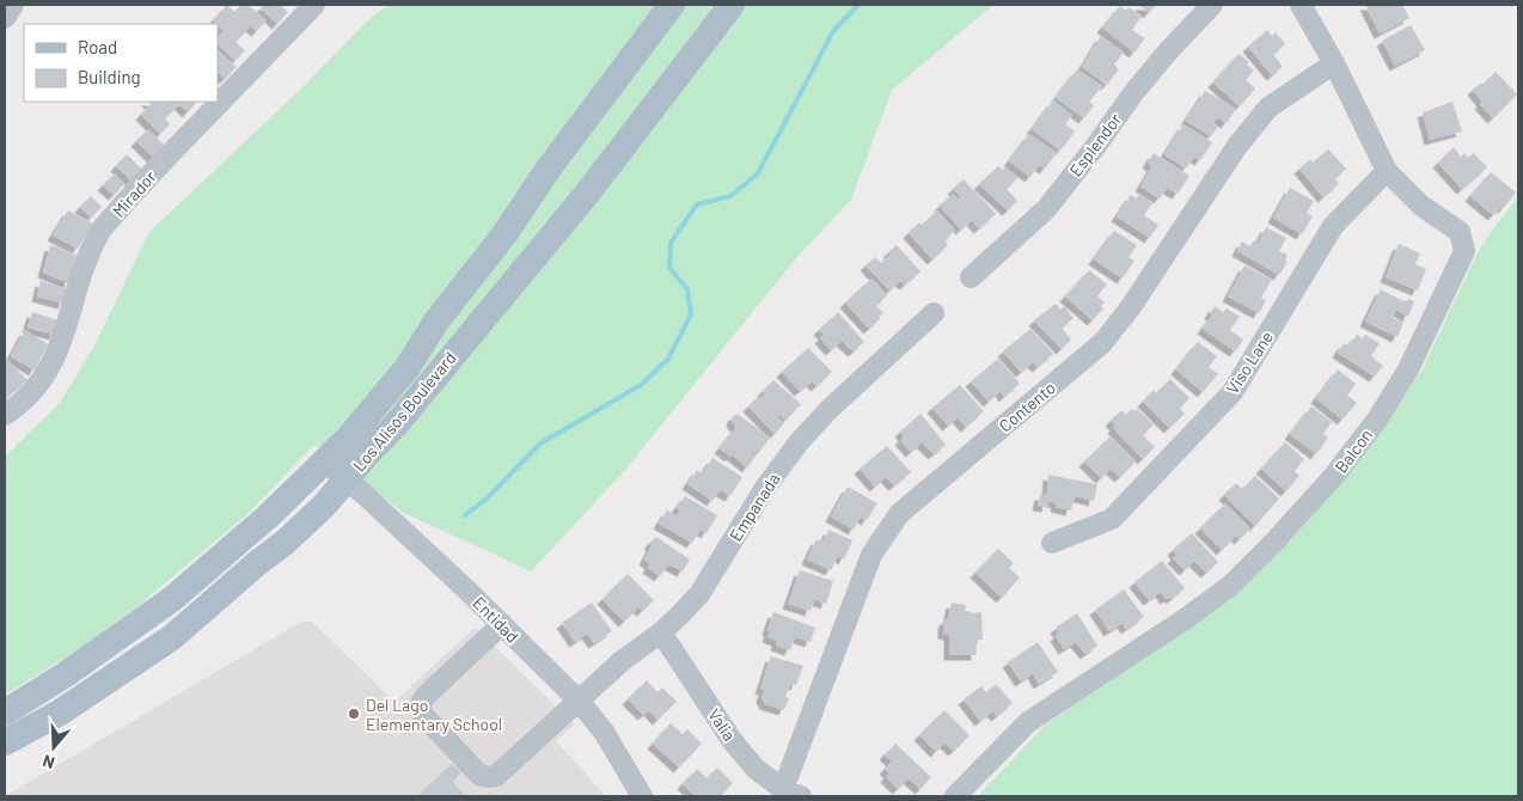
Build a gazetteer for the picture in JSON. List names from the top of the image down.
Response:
{
  "streets": {
    "main road": ["Los Alisos Boulevard"],
    "street": [
      "Esplendor",
      "Mirador",
      "Viso Lane",
      "Contento",
      "Balcon",
      "Empanada",
      "Entidad",
      "Valia"
    ]
  },
  "crossings": [
    ["Viso Lane", "Balcon"],
    ["Contento", "Balcon"],
    ["Contento", "Valia"],
    ["Los Alisos Boulevard", "Entidad"],
    ["Empanada", "Entidad"],
    ["Empanada", "Valia"]
  ],
  "places": ["Del Lago Elementary School"],
  "legend": ["Road", "Building"],
  "north": "bottom"
}
